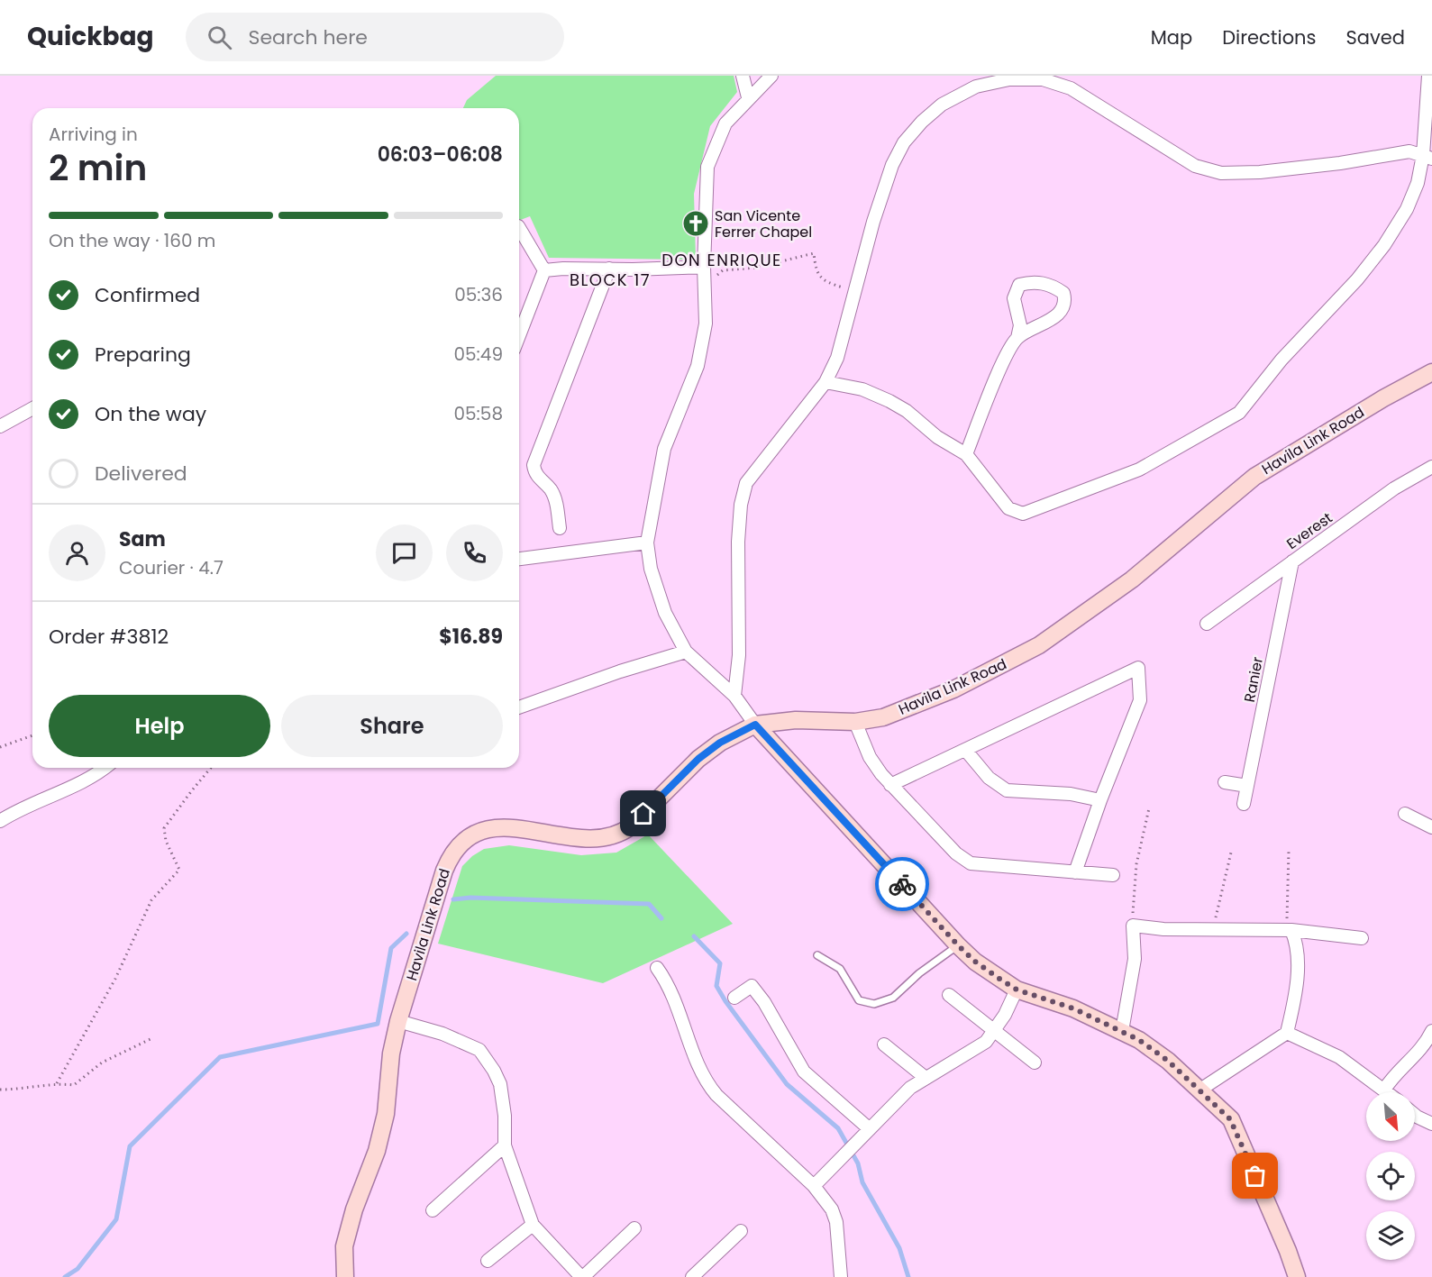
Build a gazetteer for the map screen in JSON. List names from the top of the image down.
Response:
{
  "streets": {
    "street": ["Havila Link Road", "Everest", "Ranier"]
  },
  "crossings": [
    ["Everest", "Ranier"]
  ],
  "districts": ["DON ENRIQUE", "BLOCK 17"],
  "places": {
    "church": ["San Vicente Ferrer Chapel"]
  },
  "north": "bottom right",
  "page": {
    "header": "Quickbag",
    "search": "Search here",
    "nav": ["Map", "Directions", "Saved"],
    "heading": ["2 min", "Arriving in", "06:03–06:08"],
    "panel": [
      "Sam",
      "Courier · 4.7",
      "Order #3812",
      "$16.89"
    ],
    "bar": "On the way · 160 m",
    "list": [
      ["Confirmed", "05:36"],
      ["Preparing", "05:49"],
      ["On the way", "05:58"],
      "Delivered"
    ],
    "buttons": ["Help", "Share"]
  }
}
